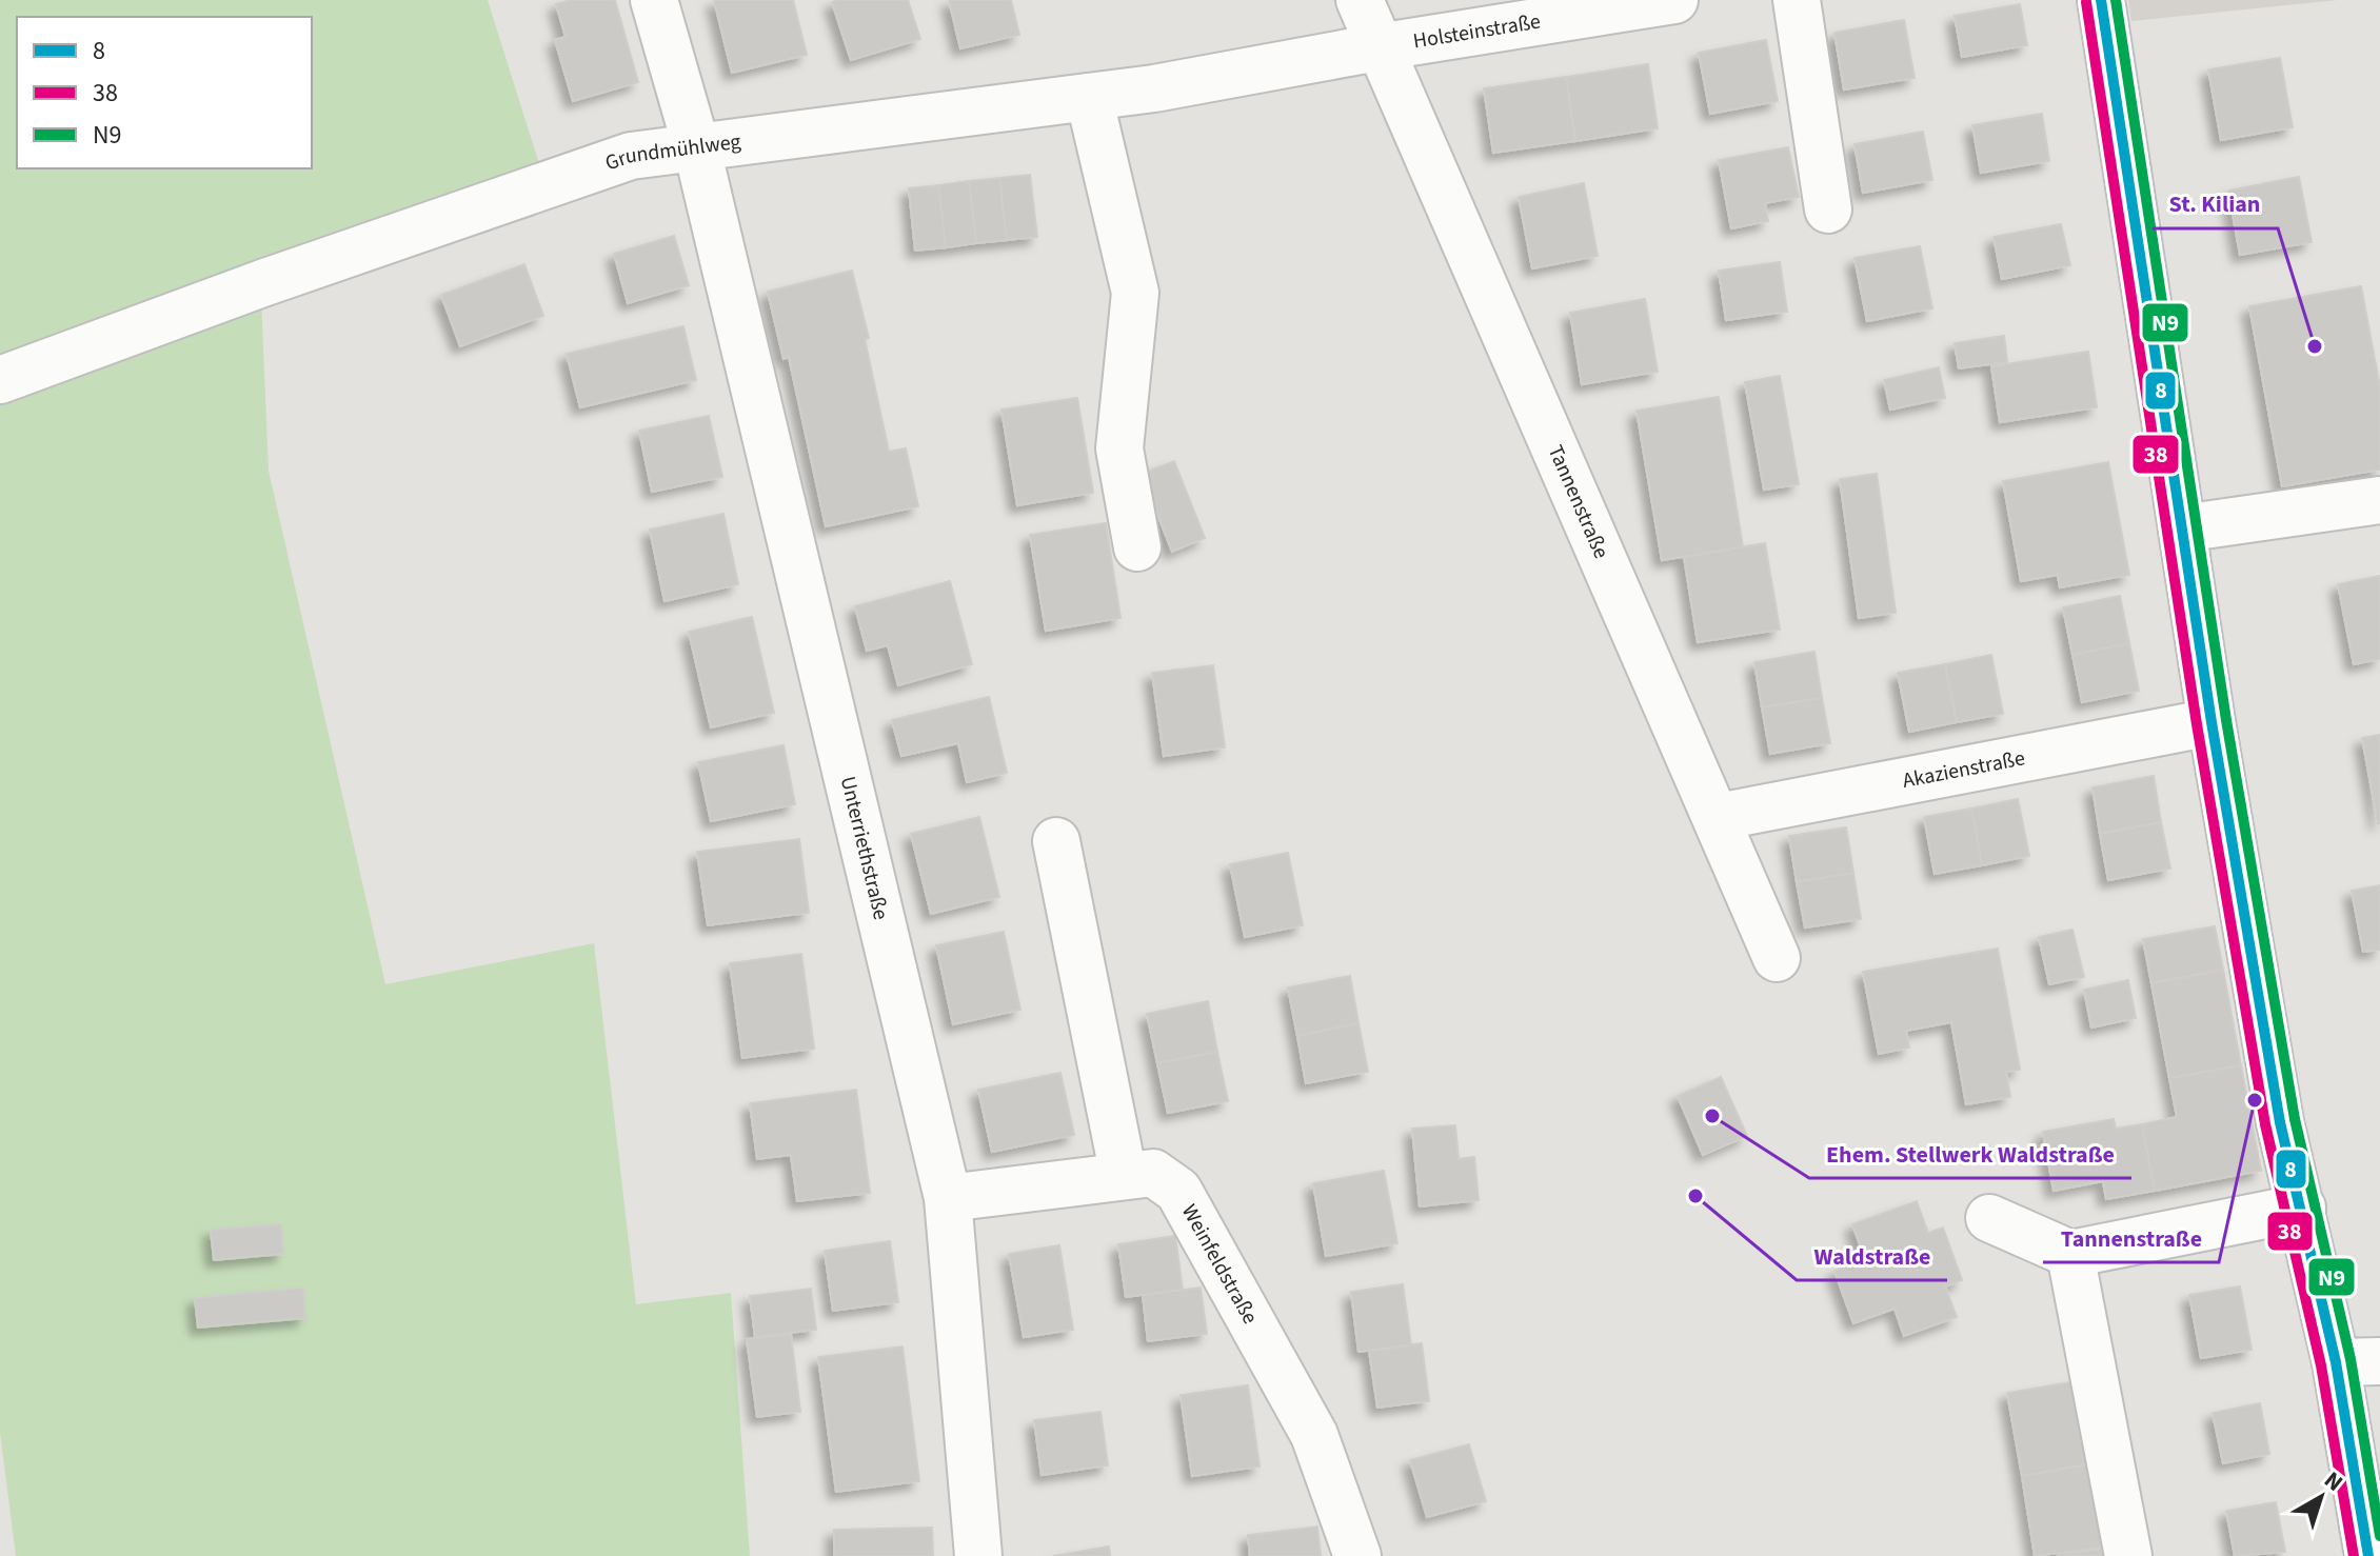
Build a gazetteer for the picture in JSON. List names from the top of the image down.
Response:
{
  "streets": {
    "street": [
      "Holsteinstraße",
      "Grundmühlweg",
      "Tannenstraße",
      "Akazienstraße",
      "Unterriethstraße",
      "Weinfeldstraße"
    ]
  },
  "crossings": [
    ["Holsteinstraße", "Grundmühlweg"],
    ["Holsteinstraße", "Tannenstraße"],
    ["Grundmühlweg", "Tannenstraße"],
    ["Grundmühlweg", "Unterriethstraße"],
    ["Tannenstraße", "Akazienstraße"],
    ["Unterriethstraße", "Weinfeldstraße"]
  ],
  "places": [
    "St. Kilian",
    "Tannenstraße",
    "Ehem. Stellwerk Waldstraße",
    "Waldstraße"
  ],
  "lines": ["transit line 8", "transit line N9", "transit line 38"],
  "legend": ["8", "38", "N9"],
  "north": "top right"
}
